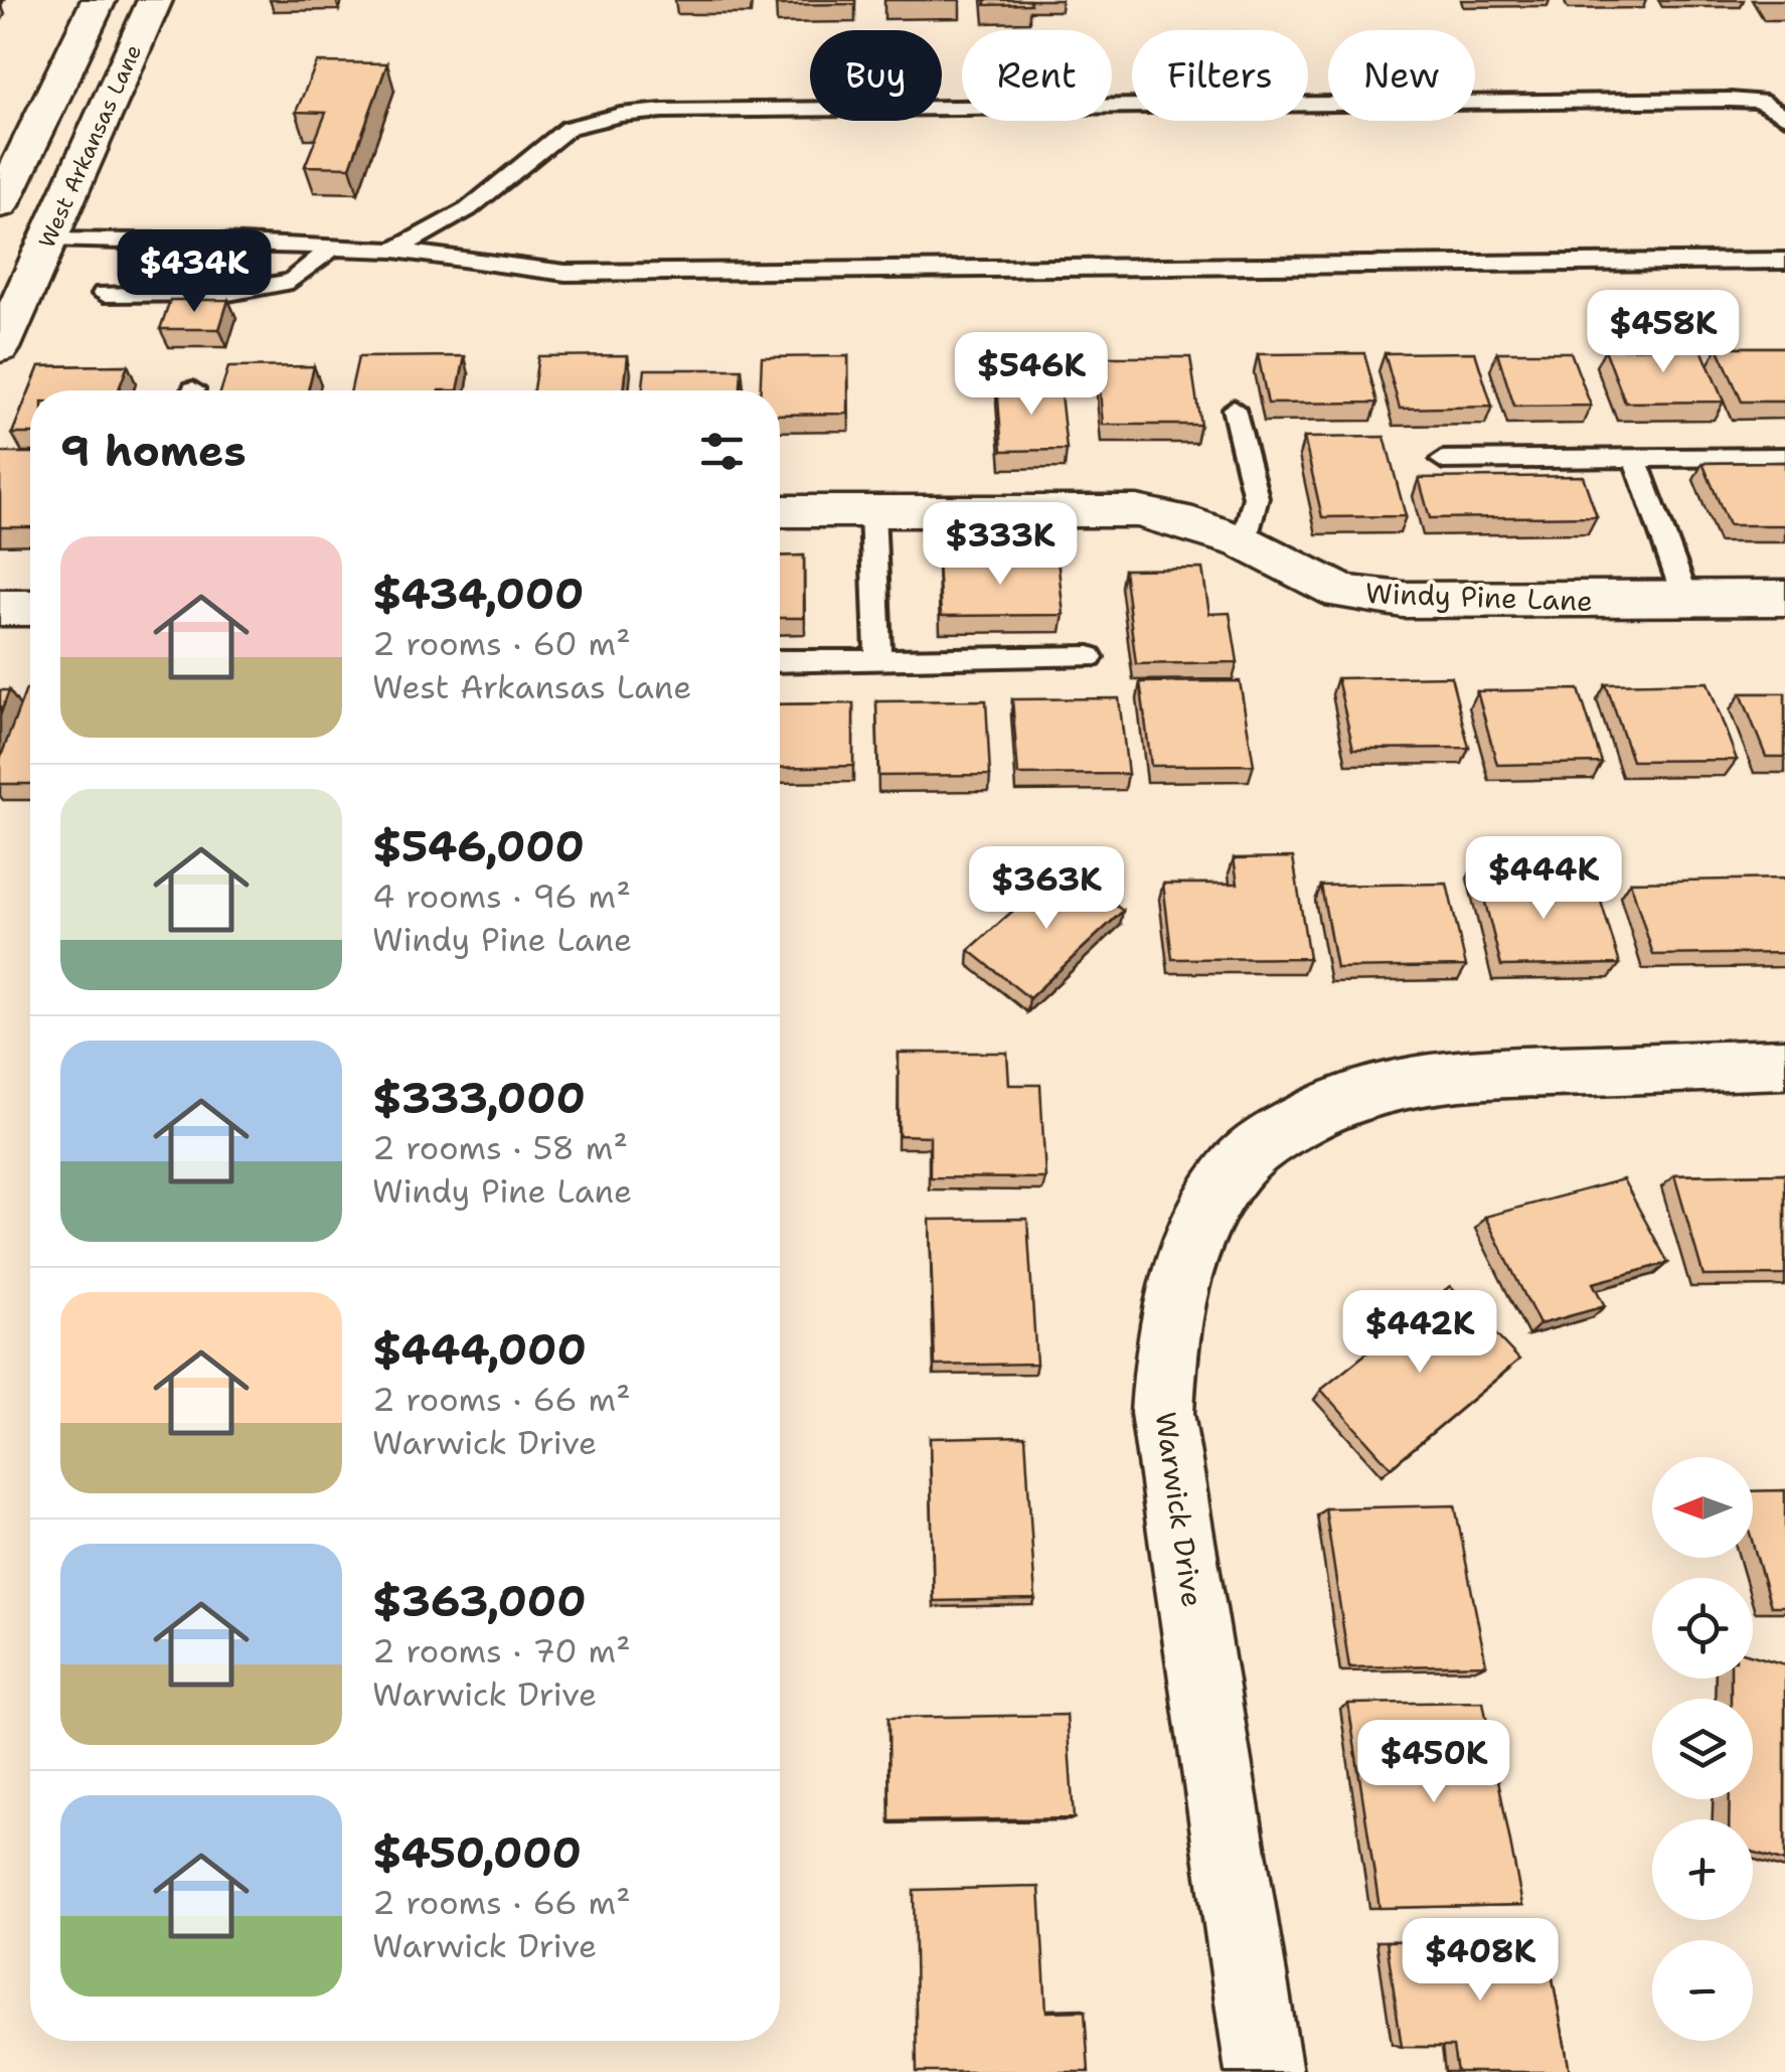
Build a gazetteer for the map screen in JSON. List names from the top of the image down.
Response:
{
  "streets": {
    "street": ["West Arkansas Lane", "Windy Pine Lane", "Warwick Drive"]
  },
  "north": "left",
  "page": {
    "chip": [
      "Buy",
      "Rent",
      "Filters",
      "New"
    ],
    "price": [
      "$434K",
      "$458K",
      "$546K",
      "$333K",
      "$444K",
      "$363K",
      "$442K",
      "$450K",
      "$408K"
    ],
    "heading": "9 homes",
    "list": [
      {
        "name": "$434,000",
        "note": "2 rooms · 60 m² · West Arkansas Lane"
      },
      {
        "name": "$546,000",
        "note": "4 rooms · 96 m² · Windy Pine Lane"
      },
      {
        "name": "$333,000",
        "note": "2 rooms · 58 m² · Windy Pine Lane"
      },
      {
        "name": "$444,000",
        "note": "2 rooms · 66 m² · Warwick Drive"
      },
      {
        "name": "$363,000",
        "note": "2 rooms · 70 m² · Warwick Drive"
      },
      {
        "name": "$450,000",
        "note": "2 rooms · 66 m² · Warwick Drive"
      }
    ],
    "map_buttons": ["+", "−"]
  }
}
